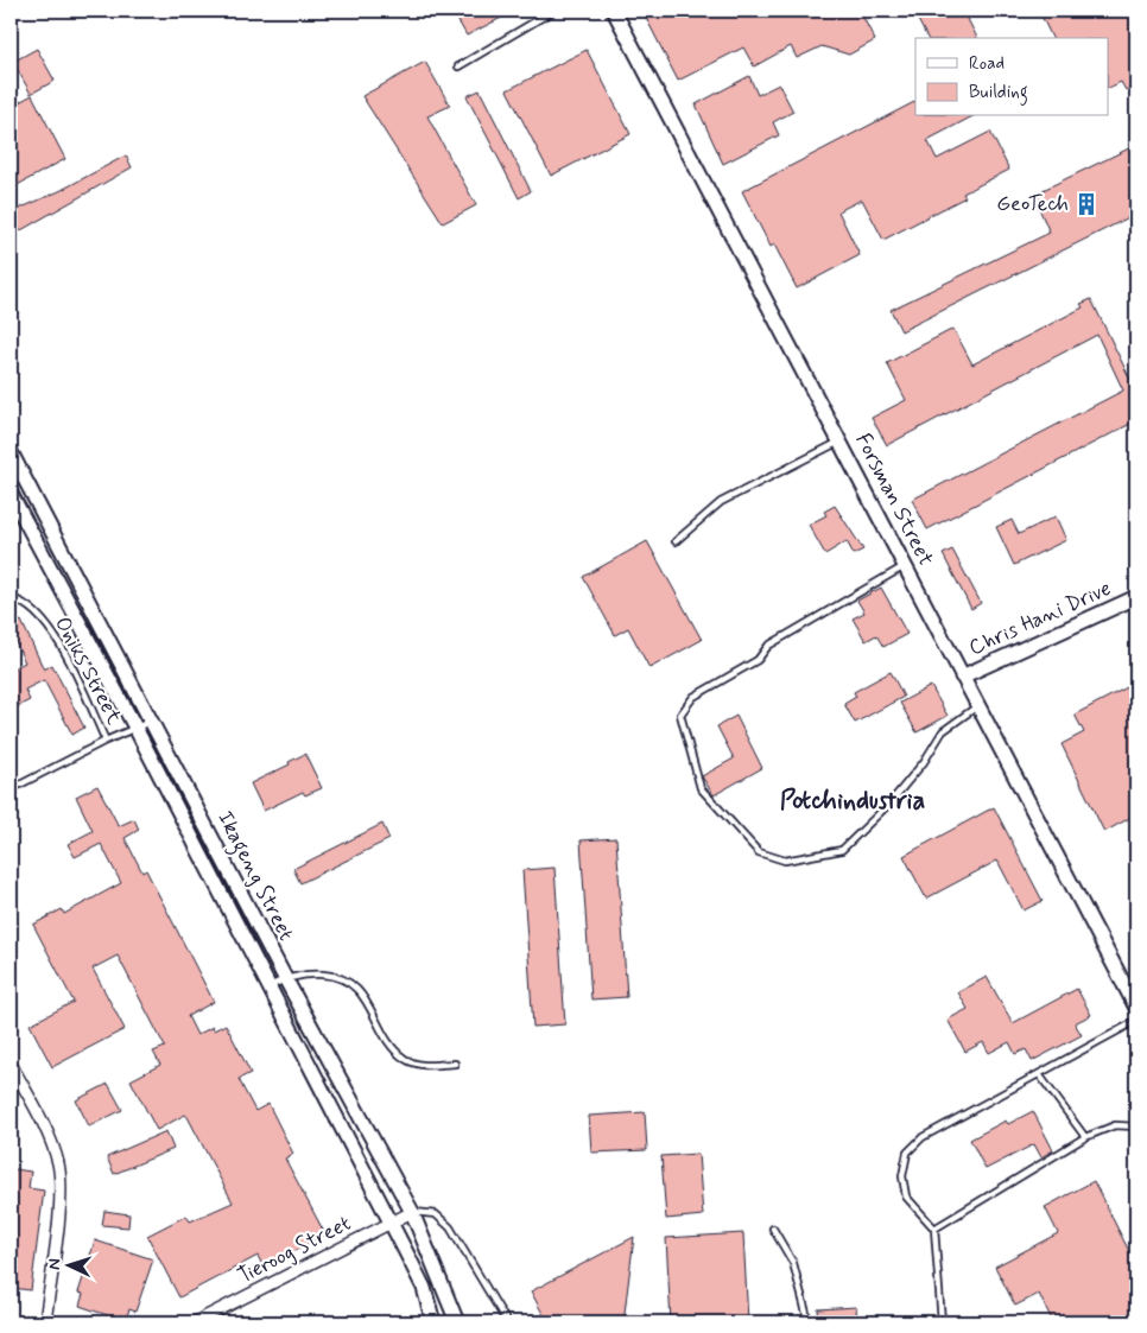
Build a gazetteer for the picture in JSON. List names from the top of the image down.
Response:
{
  "streets": {
    "street": [
      "Forsman Street",
      "Chris Hani Drive",
      "Ikageng Street",
      "Tieroog Street"
    ],
    "lane": ["Oniks Street"]
  },
  "crossings": [
    ["Forsman Street", "Chris Hani Drive"],
    ["Ikageng Street", "Tieroog Street"]
  ],
  "districts": ["Potchindustria"],
  "places": {
    "building": ["GeoTech"]
  },
  "legend": ["Road", "Building"],
  "north": "left"
}
